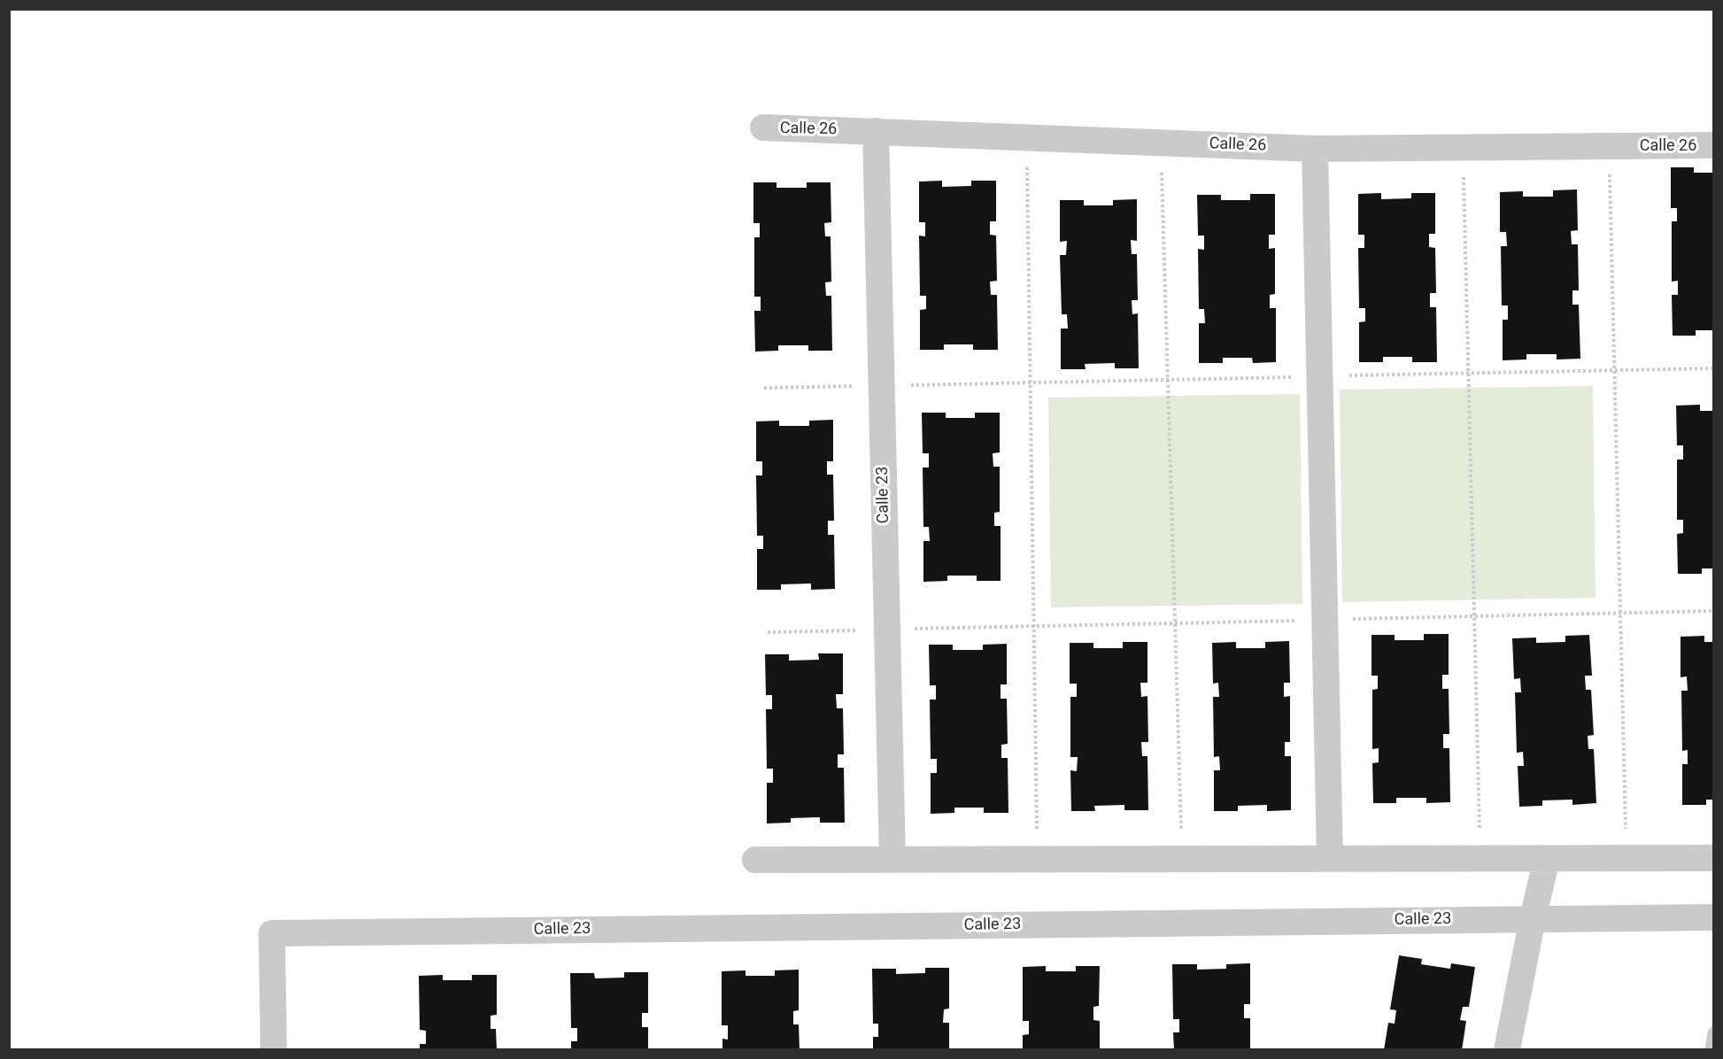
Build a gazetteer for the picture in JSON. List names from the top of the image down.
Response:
{
  "streets": {
    "street": ["Calle 26", "Calle 23"]
  },
  "crossings": [
    ["Calle 26", "Calle 23"]
  ]
}
